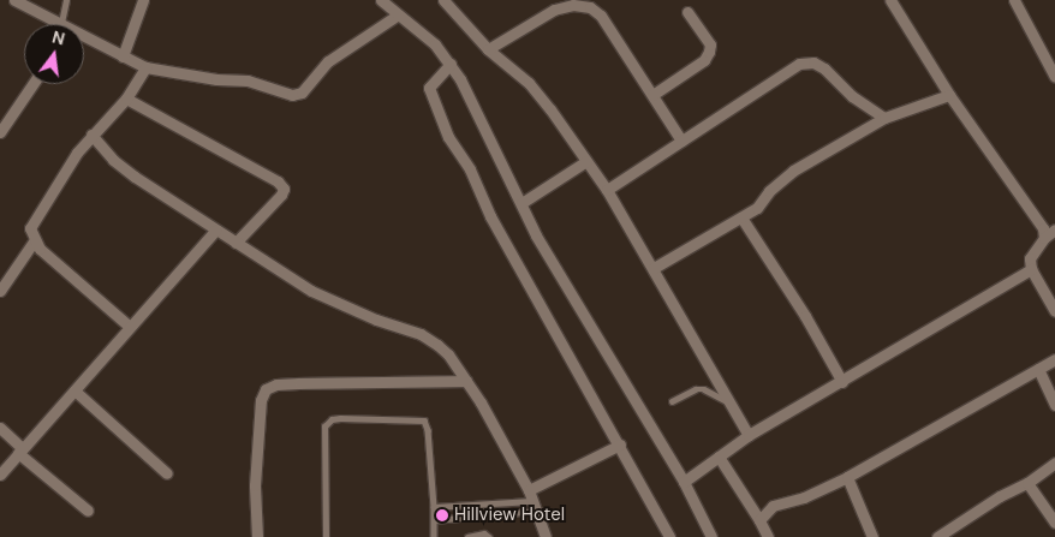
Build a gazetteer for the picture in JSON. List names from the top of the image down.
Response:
{
  "places": ["Hillview Hotel"],
  "north": "top"
}
